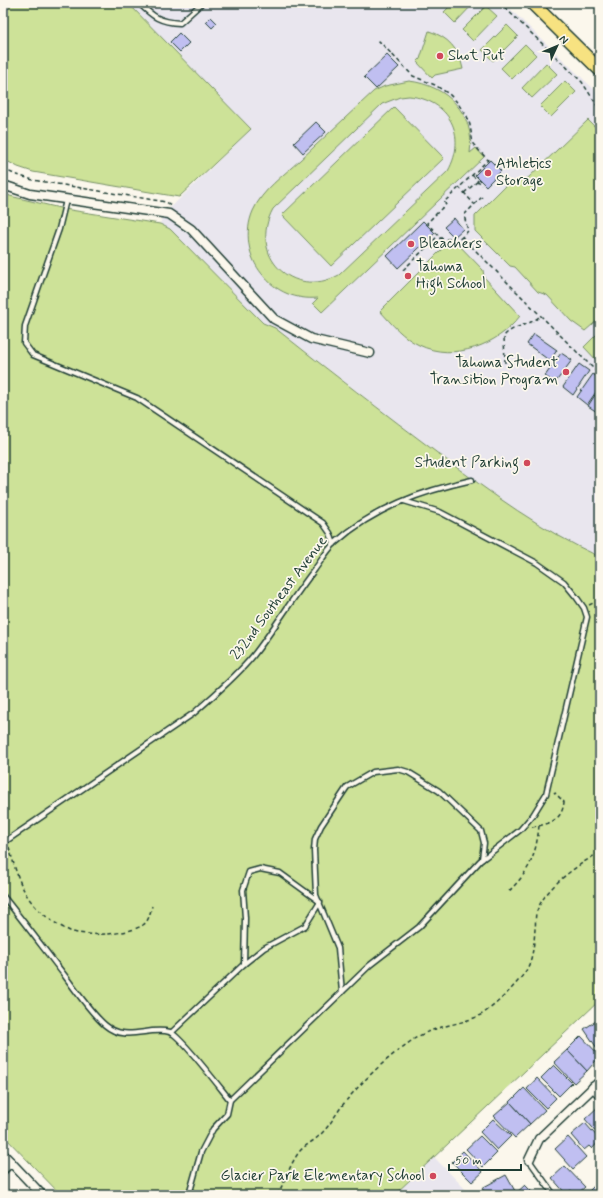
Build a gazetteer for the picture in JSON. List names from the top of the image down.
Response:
{
  "streets": {
    "lane": ["232nd Southeast Avenue"]
  },
  "places": [
    "Shot Put",
    "Athletics Storage",
    "Bleachers",
    "Tahoma High School",
    "Tahoma Student Transition Program",
    "Student Parking",
    "Glacier Park Elementary School"
  ],
  "scale_bar": "50 m",
  "north": "top right"
}
